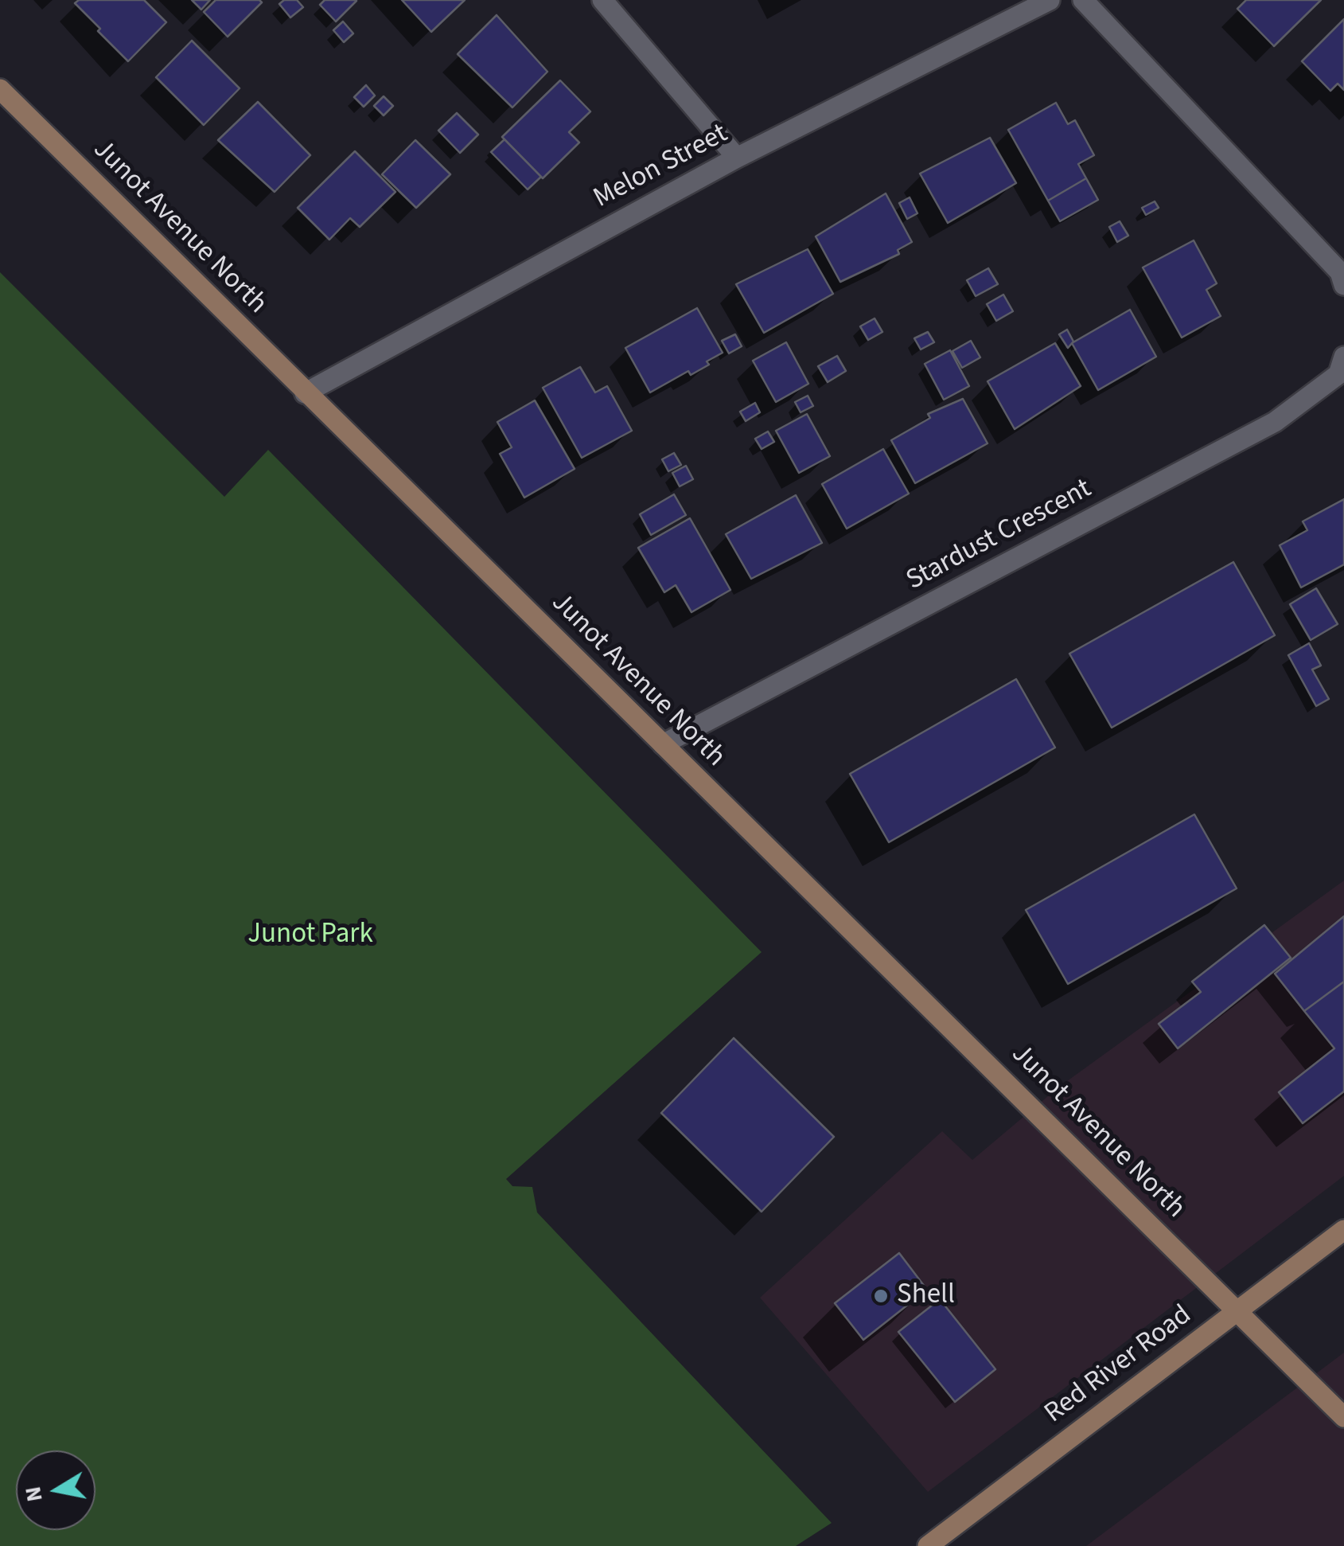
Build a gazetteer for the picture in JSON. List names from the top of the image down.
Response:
{
  "streets": {
    "main road": ["Junot Avenue North", "Red River Road"],
    "street": ["Melon Street", "Stardust Crescent"]
  },
  "crossings": [
    ["Melon Street", "Junot Avenue North"],
    ["Junot Avenue North", "Stardust Crescent"],
    ["Junot Avenue North", "Red River Road"]
  ],
  "parks": ["Junot Park"],
  "places": ["Shell"],
  "north": "left"
}
